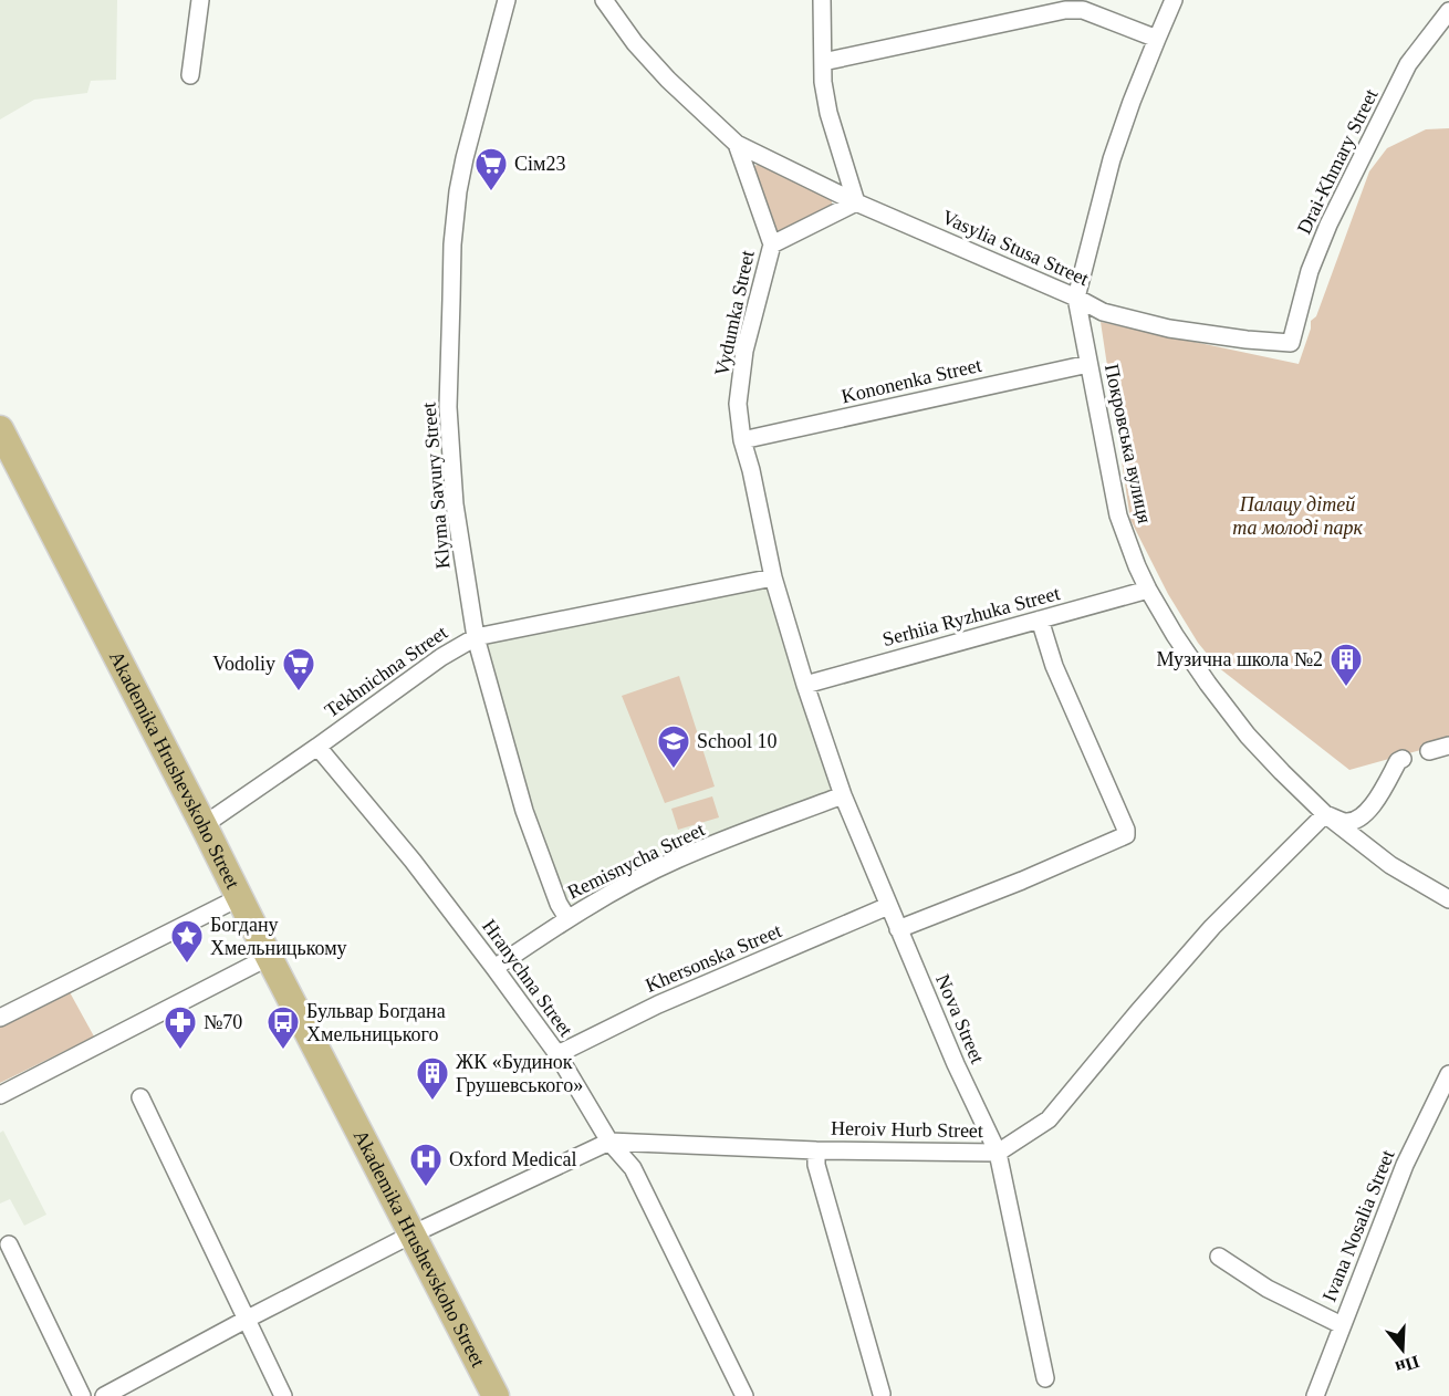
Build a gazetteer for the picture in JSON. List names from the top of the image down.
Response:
{
  "streets": {
    "main road": ["Akademika Hrushevskoho Street"],
    "street": [
      "Drai-Khmary Street",
      "Vasylia Stusa Street",
      "Vydumka Street",
      "Kononenka Street",
      "Покровська вулиця",
      "Klyma Savury Street",
      "Serhiia Ryzhuka Street",
      "Tekhnichna Street",
      "Remisnycha Street",
      "Khersonska Street",
      "Hranychna Street",
      "Nova Street",
      "Heroiv Hurb Street",
      "Ivana Nosalia Street"
    ]
  },
  "crossings": [
    ["Drai-Khmary Street", "Vasylia Stusa Street"],
    ["Vasylia Stusa Street", "Vydumka Street"],
    ["Vasylia Stusa Street", "Покровська вулиця"],
    ["Vydumka Street", "Kononenka Street"],
    ["Vydumka Street", "Serhiia Ryzhuka Street"],
    ["Vydumka Street", "Tekhnichna Street"],
    ["Vydumka Street", "Nova Street"],
    ["Kononenka Street", "Покровська вулиця"],
    ["Покровська вулиця", "Serhiia Ryzhuka Street"],
    ["Покровська вулиця", "Heroiv Hurb Street"],
    ["Klyma Savury Street", "Tekhnichna Street"],
    ["Klyma Savury Street", "Remisnycha Street"],
    ["Serhiia Ryzhuka Street", "Nova Street"],
    ["Tekhnichna Street", "Akademika Hrushevskoho Street"],
    ["Tekhnichna Street", "Hranychna Street"],
    ["Akademika Hrushevskoho Street", "Heroiv Hurb Street"],
    ["Remisnycha Street", "Hranychna Street"],
    ["Remisnycha Street", "Nova Street"],
    ["Khersonska Street", "Hranychna Street"],
    ["Khersonska Street", "Nova Street"],
    ["Hranychna Street", "Heroiv Hurb Street"],
    ["Nova Street", "Heroiv Hurb Street"]
  ],
  "parks": ["Палацу дітей та молоді парк"],
  "places": {
    "supermarket": ["Сім23", "Vodoliy"],
    "building": ["Музична школа №2", "ЖК «Будинок Грушевського»"],
    "school or university": ["School 10"],
    "place": ["Богдану Хмельницькому"],
    "pharmacy": ["№70"],
    "bus stop": ["Бульвар Богдана Хмельницького"],
    "hospital": ["Oxford Medical"]
  },
  "north": "bottom"
}
